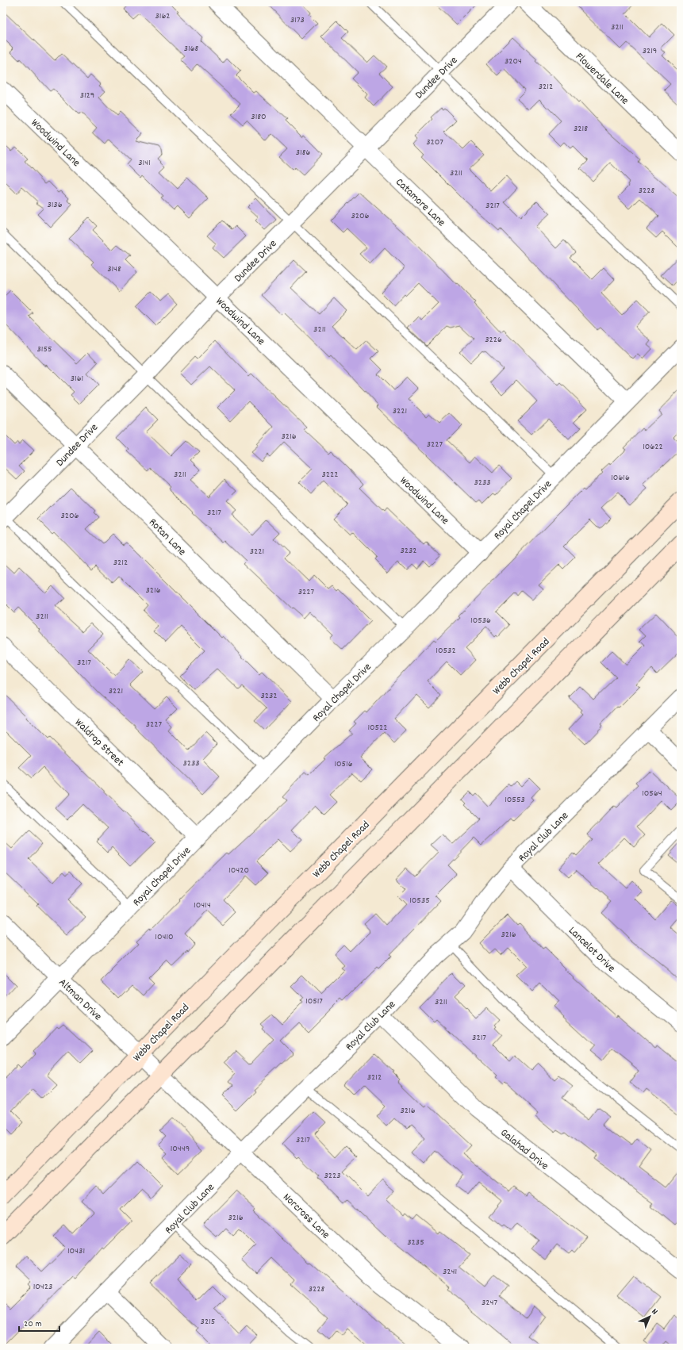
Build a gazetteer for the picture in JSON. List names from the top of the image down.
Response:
{
  "streets": {
    "main road": ["Webb Chapel Road"],
    "street": [
      "Dundee Drive",
      "Flowerdale Lane",
      "Woodwind Lane",
      "Catamore Lane",
      "Royal Chapel Drive",
      "Rotan Lane",
      "Waldrop Street",
      "Royal Club Lane",
      "Lancelot Drive",
      "Altman Drive",
      "Galahad Drive",
      "Norcross Lane"
    ]
  },
  "crossings": [
    ["Dundee Drive", "Woodwind Lane"],
    ["Dundee Drive", "Catamore Lane"],
    ["Dundee Drive", "Rotan Lane"],
    ["Woodwind Lane", "Royal Chapel Drive"],
    ["Catamore Lane", "Royal Chapel Drive"],
    ["Royal Chapel Drive", "Rotan Lane"],
    ["Royal Chapel Drive", "Waldrop Street"],
    ["Royal Chapel Drive", "Altman Drive"],
    ["Webb Chapel Road", "Altman Drive"],
    ["Royal Club Lane", "Lancelot Drive"],
    ["Royal Club Lane", "Galahad Drive"],
    ["Royal Club Lane", "Norcross Lane"],
    ["Altman Drive", "Norcross Lane"]
  ],
  "house_numbers": [
    "3162",
    "3173",
    "3211",
    "3168",
    "3219",
    "3204",
    "3212",
    "3129",
    "3180",
    "3218",
    "3207",
    "3186",
    "3141",
    "3211",
    "3228",
    "3136",
    "3217",
    "3206",
    "3148",
    "3211",
    "3226",
    "3155",
    "3161",
    "3221",
    "3216",
    "3227",
    "10622",
    "3211",
    "3222",
    "10616",
    "3233",
    "3217",
    "3206",
    "3232",
    "3221",
    "3212",
    "3216",
    "3227",
    "3211",
    "10536",
    "10532",
    "3217",
    "3221",
    "3232",
    "3227",
    "10522",
    "3233",
    "10516",
    "10564",
    "10553",
    "10420",
    "10535",
    "10414",
    "3216",
    "10410",
    "10517",
    "3211",
    "3217",
    "3212",
    "3216",
    "3217",
    "10449",
    "3223",
    "3216",
    "3235",
    "10431",
    "3241",
    "10423",
    "3228",
    "3247",
    "3215"
  ],
  "scale_bar": "20 m",
  "north": "top right"
}
